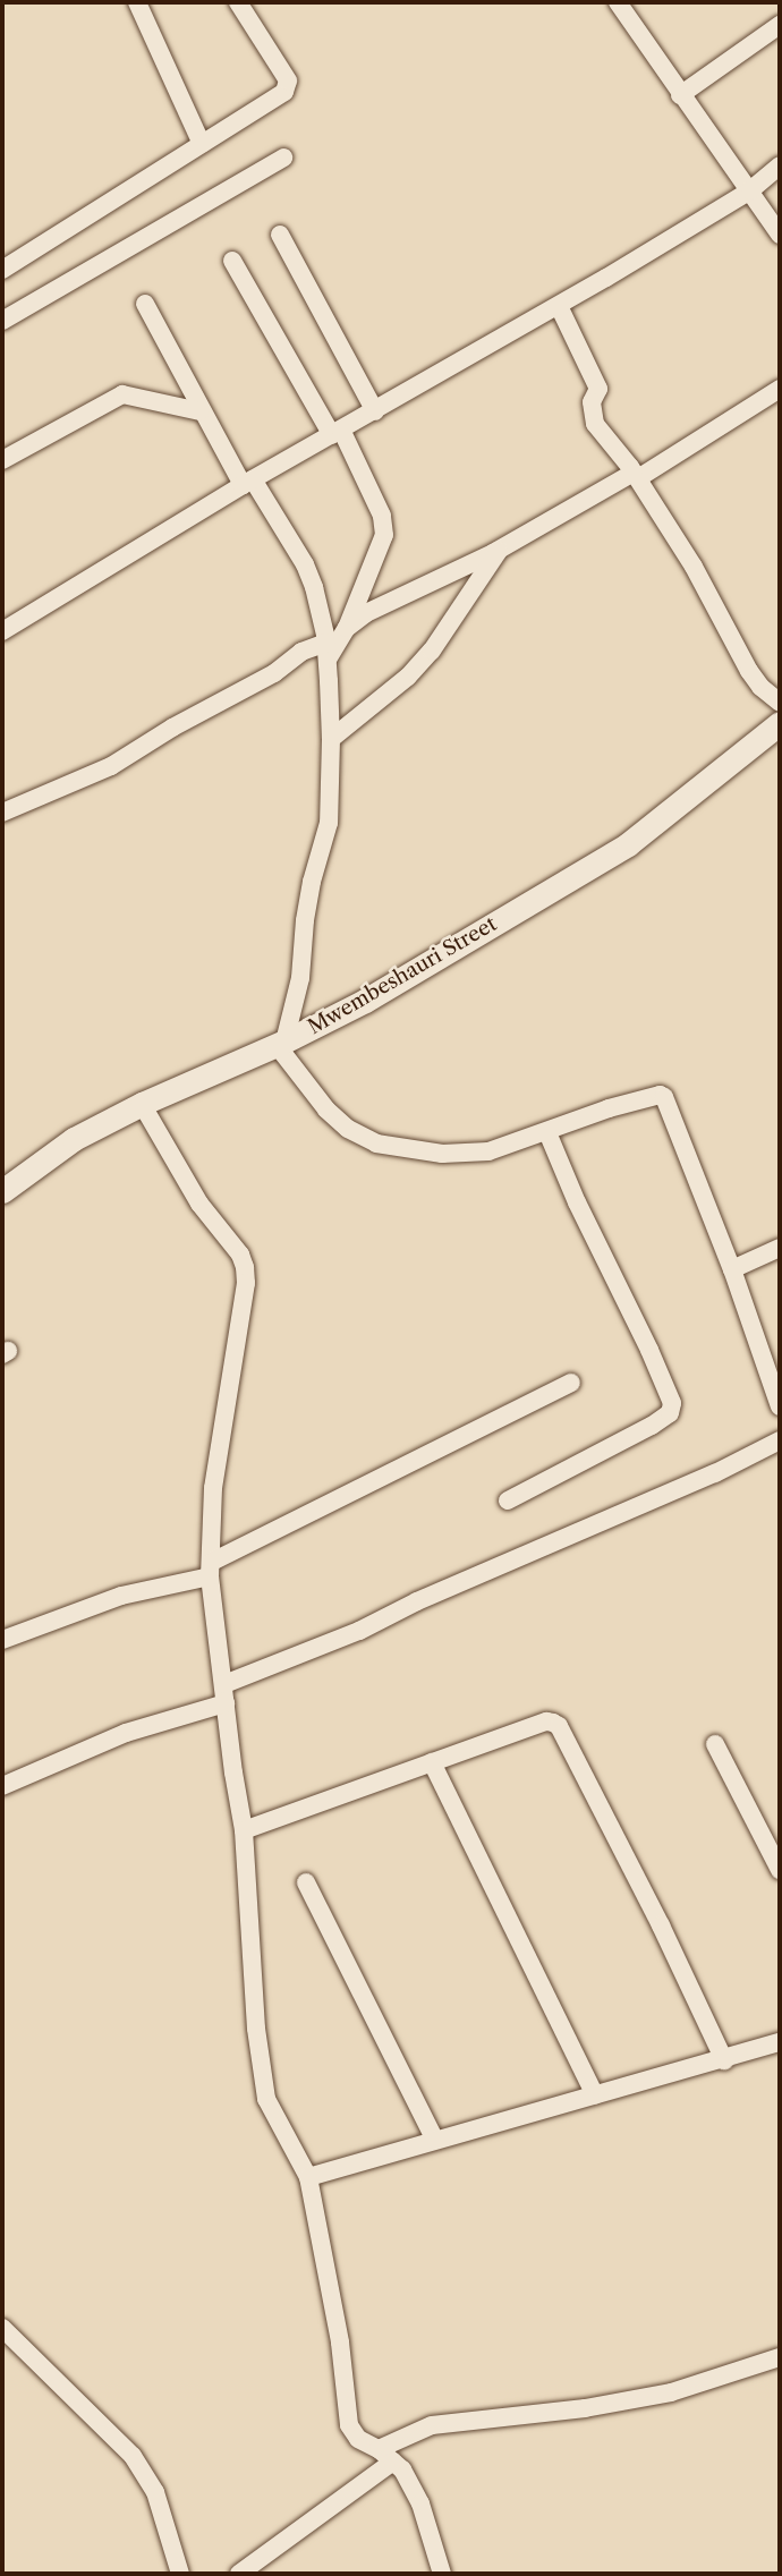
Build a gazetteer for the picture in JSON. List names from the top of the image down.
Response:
{
  "streets": {
    "street": ["Mwembeshauri Street"]
  }
}
